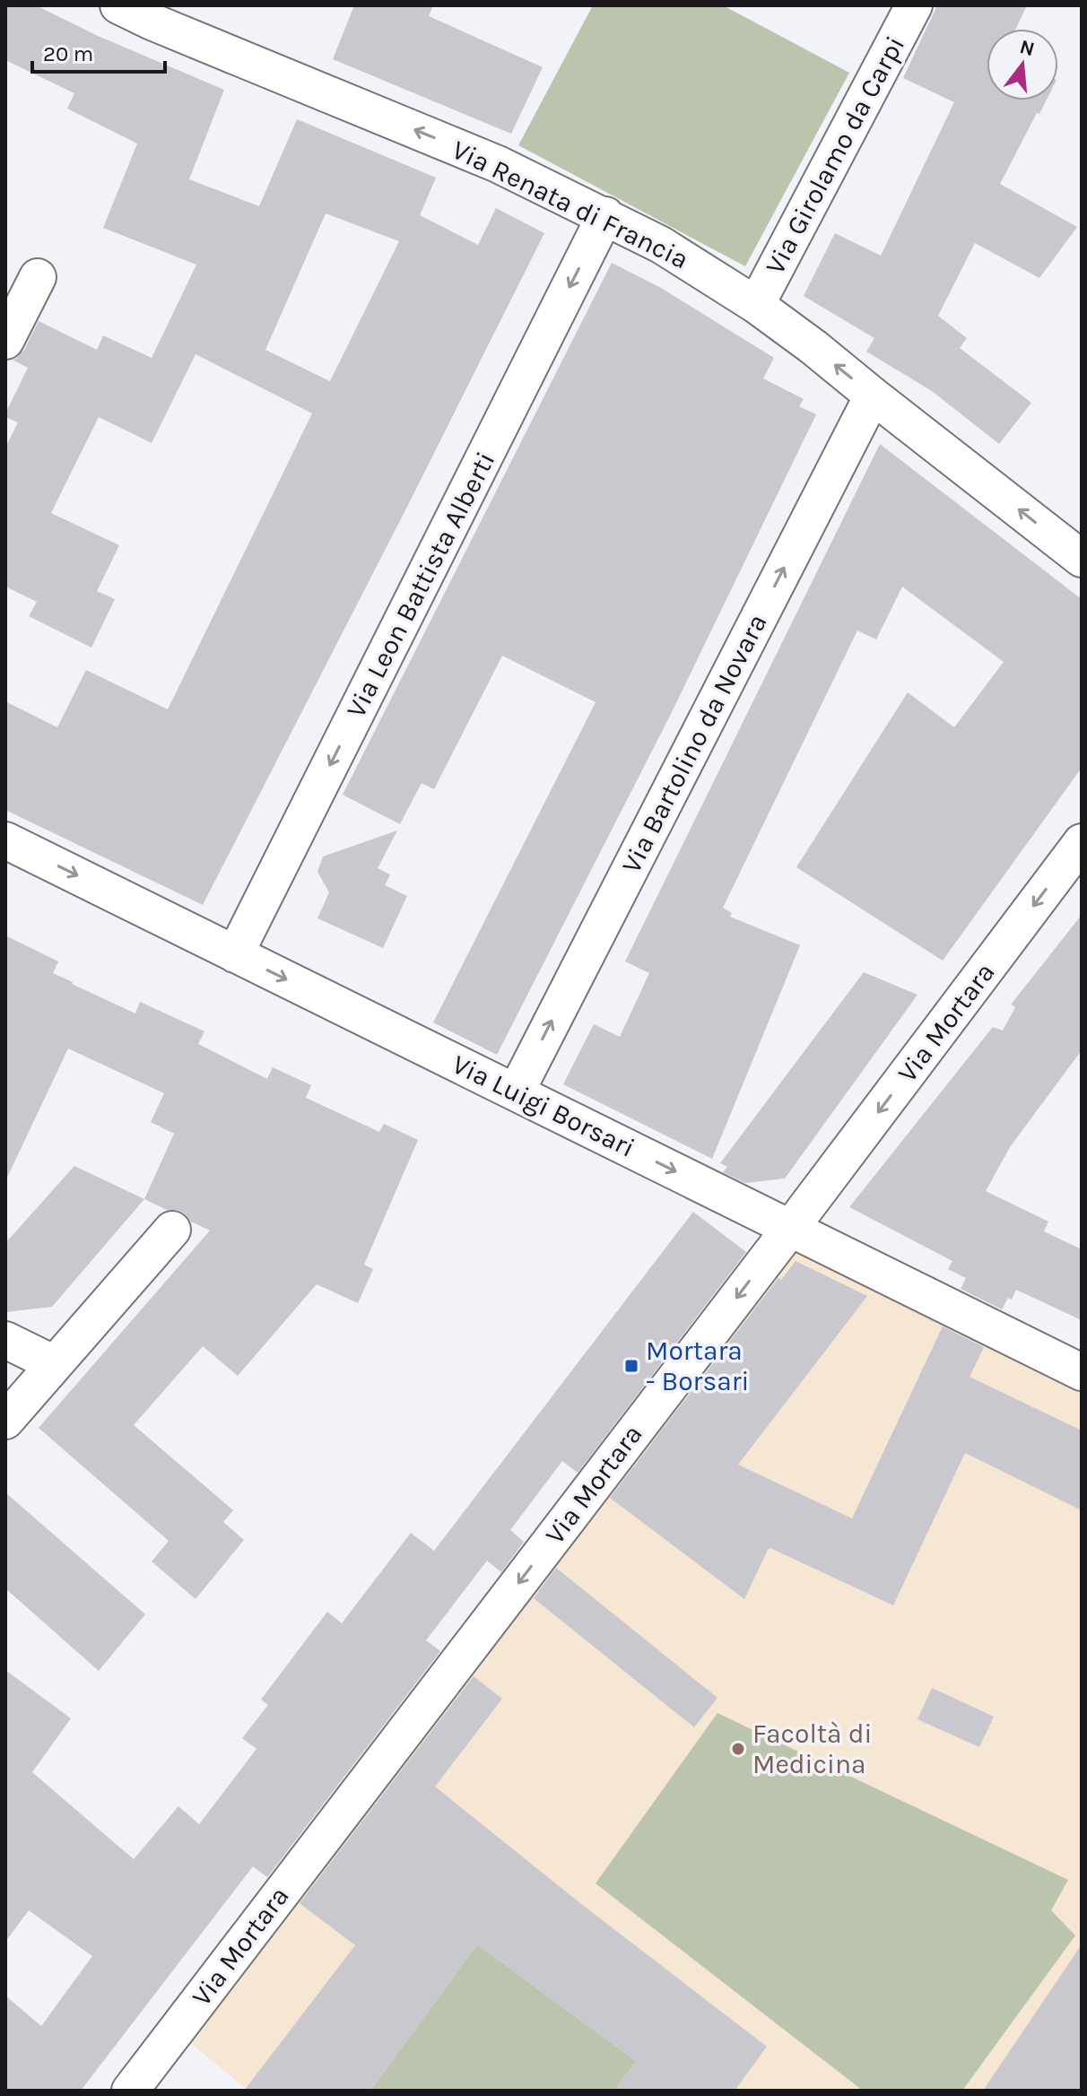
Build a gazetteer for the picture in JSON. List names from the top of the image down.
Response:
{
  "streets": {
    "street": [
      "Via Girolamo da Carpi",
      "Via Renata di Francia",
      "Via Leon Battista Alberti",
      "Via Bartolino da Novara",
      "Via Mortara",
      "Via Luigi Borsari"
    ]
  },
  "crossings": [
    ["Via Girolamo da Carpi", "Via Renata di Francia"],
    ["Via Renata di Francia", "Via Leon Battista Alberti"],
    ["Via Renata di Francia", "Via Bartolino da Novara"],
    ["Via Leon Battista Alberti", "Via Luigi Borsari"],
    ["Via Bartolino da Novara", "Via Luigi Borsari"],
    ["Via Mortara", "Via Luigi Borsari"]
  ],
  "one_way": [
    "Via Renata di Francia",
    "Via Leon Battista Alberti",
    "Via Bartolino da Novara",
    "Via Mortara",
    "Via Luigi Borsari"
  ],
  "places": {
    "transit": ["Mortara - Borsari"],
    "other": ["Facoltà di Medicina"]
  },
  "scale_bar": "20 m",
  "north": "top"
}
